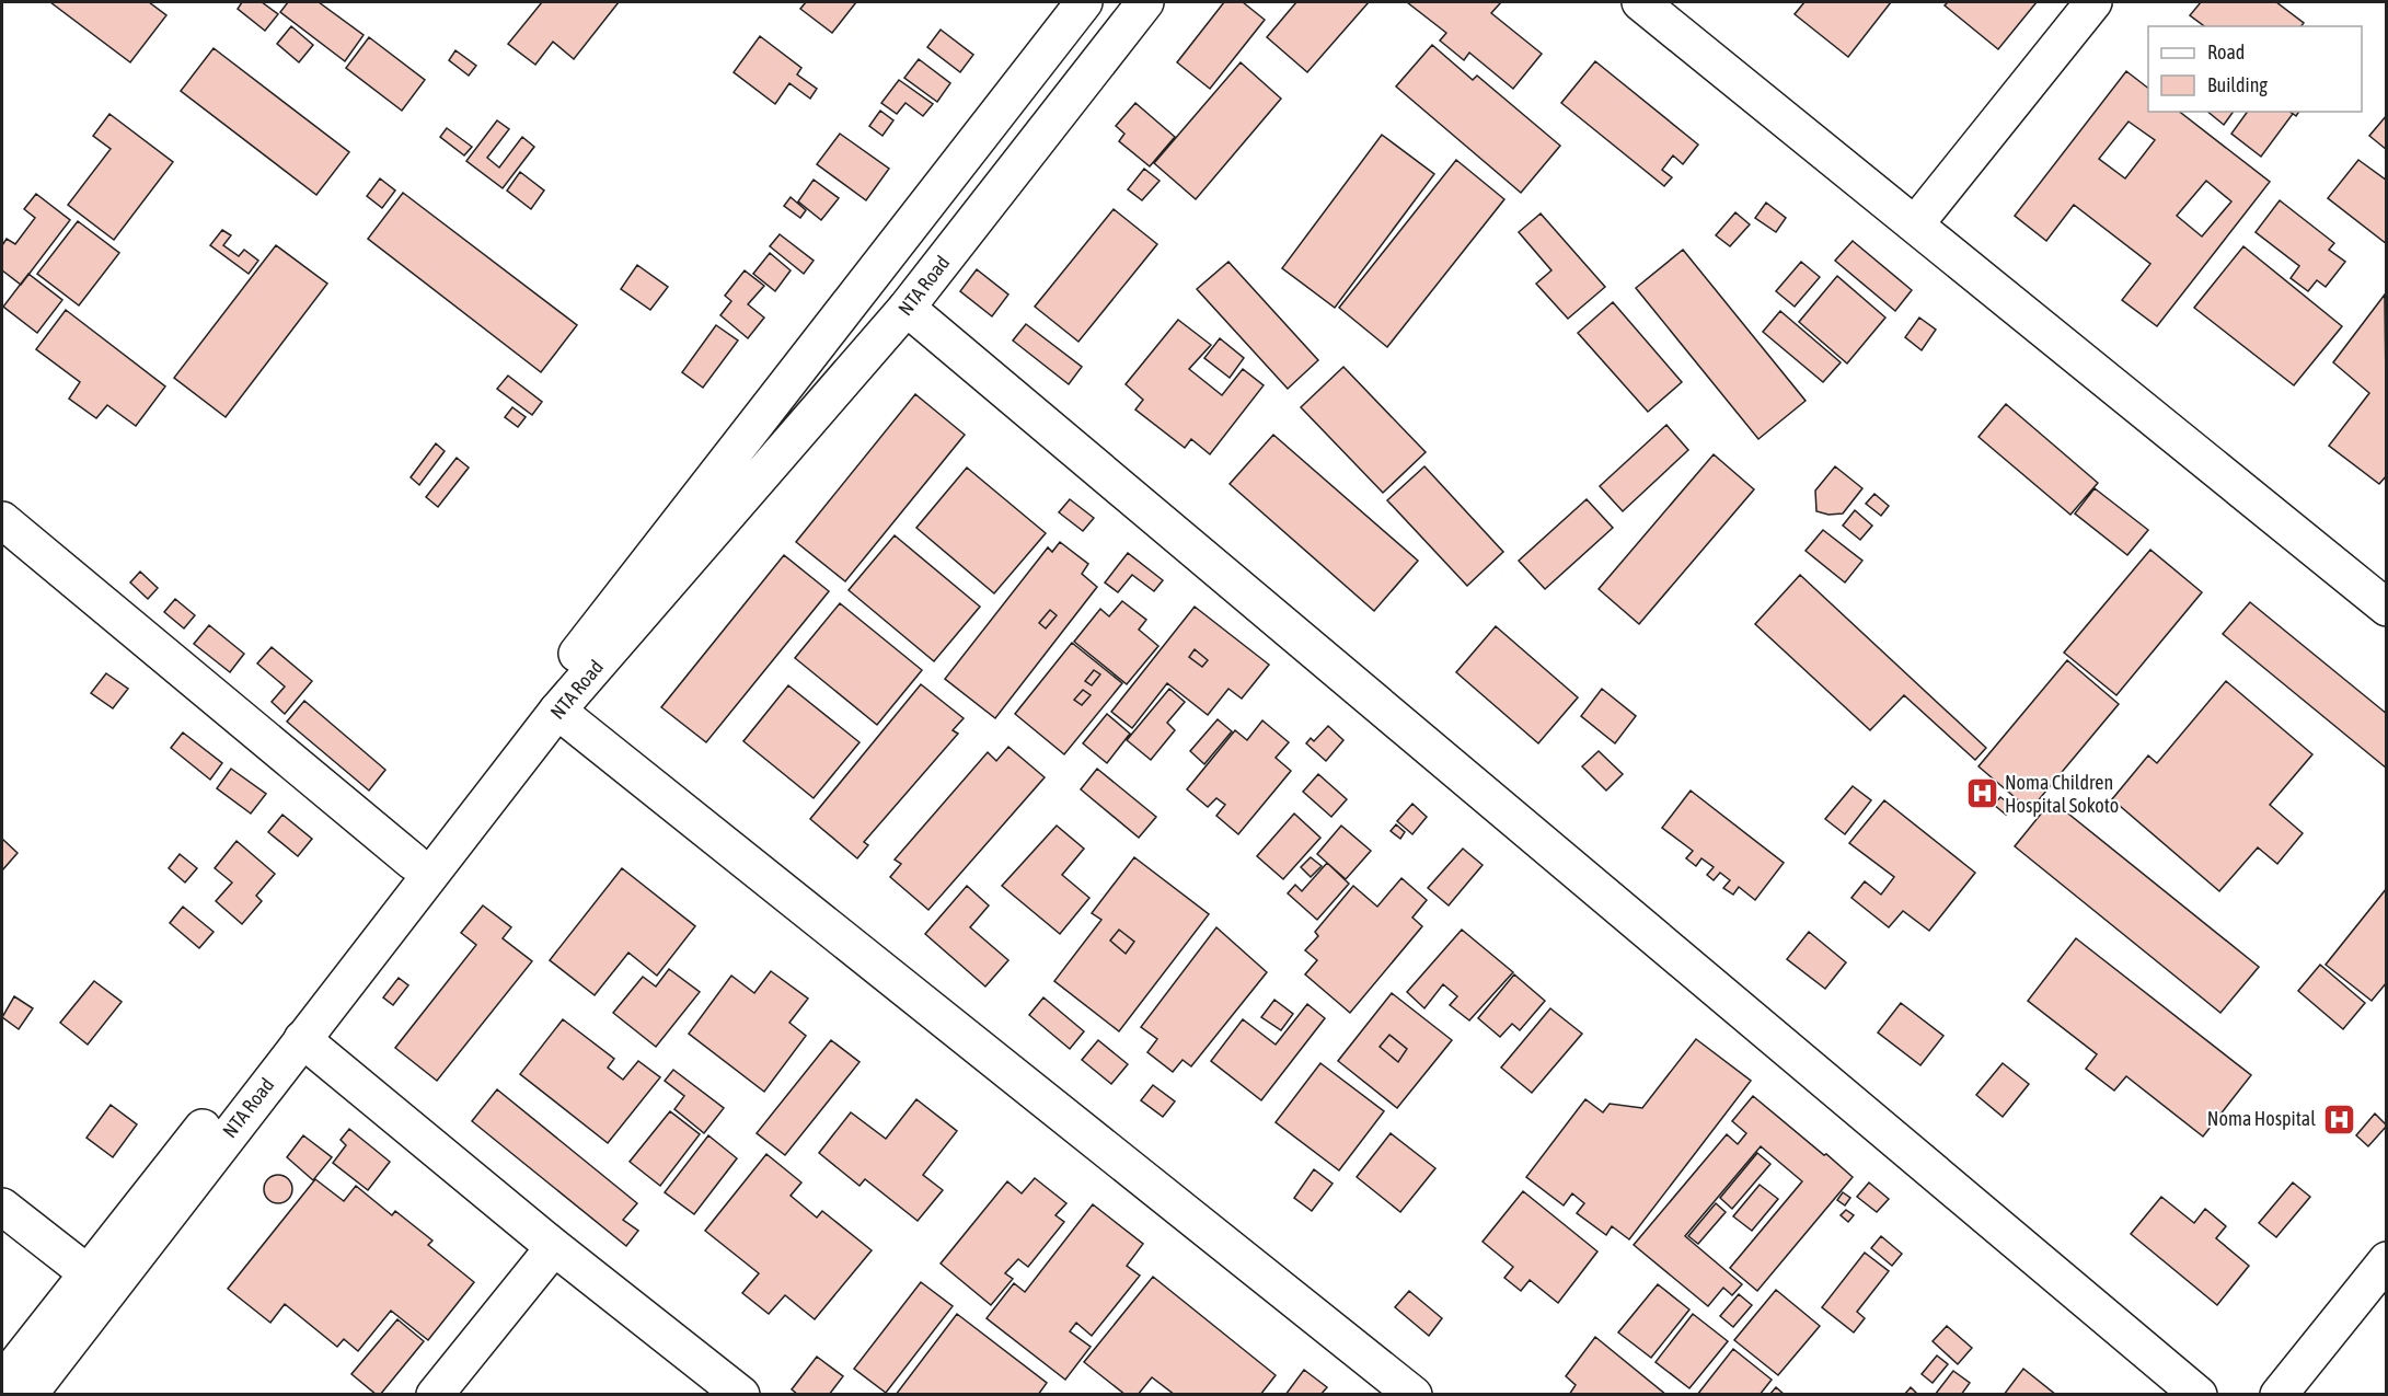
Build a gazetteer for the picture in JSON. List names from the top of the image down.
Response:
{
  "streets": {
    "street": ["NTA Road"]
  },
  "places": {
    "hospital": ["Noma Children Hospital Sokoto", "Noma Hospital"]
  },
  "legend": ["Road", "Building"]
}
